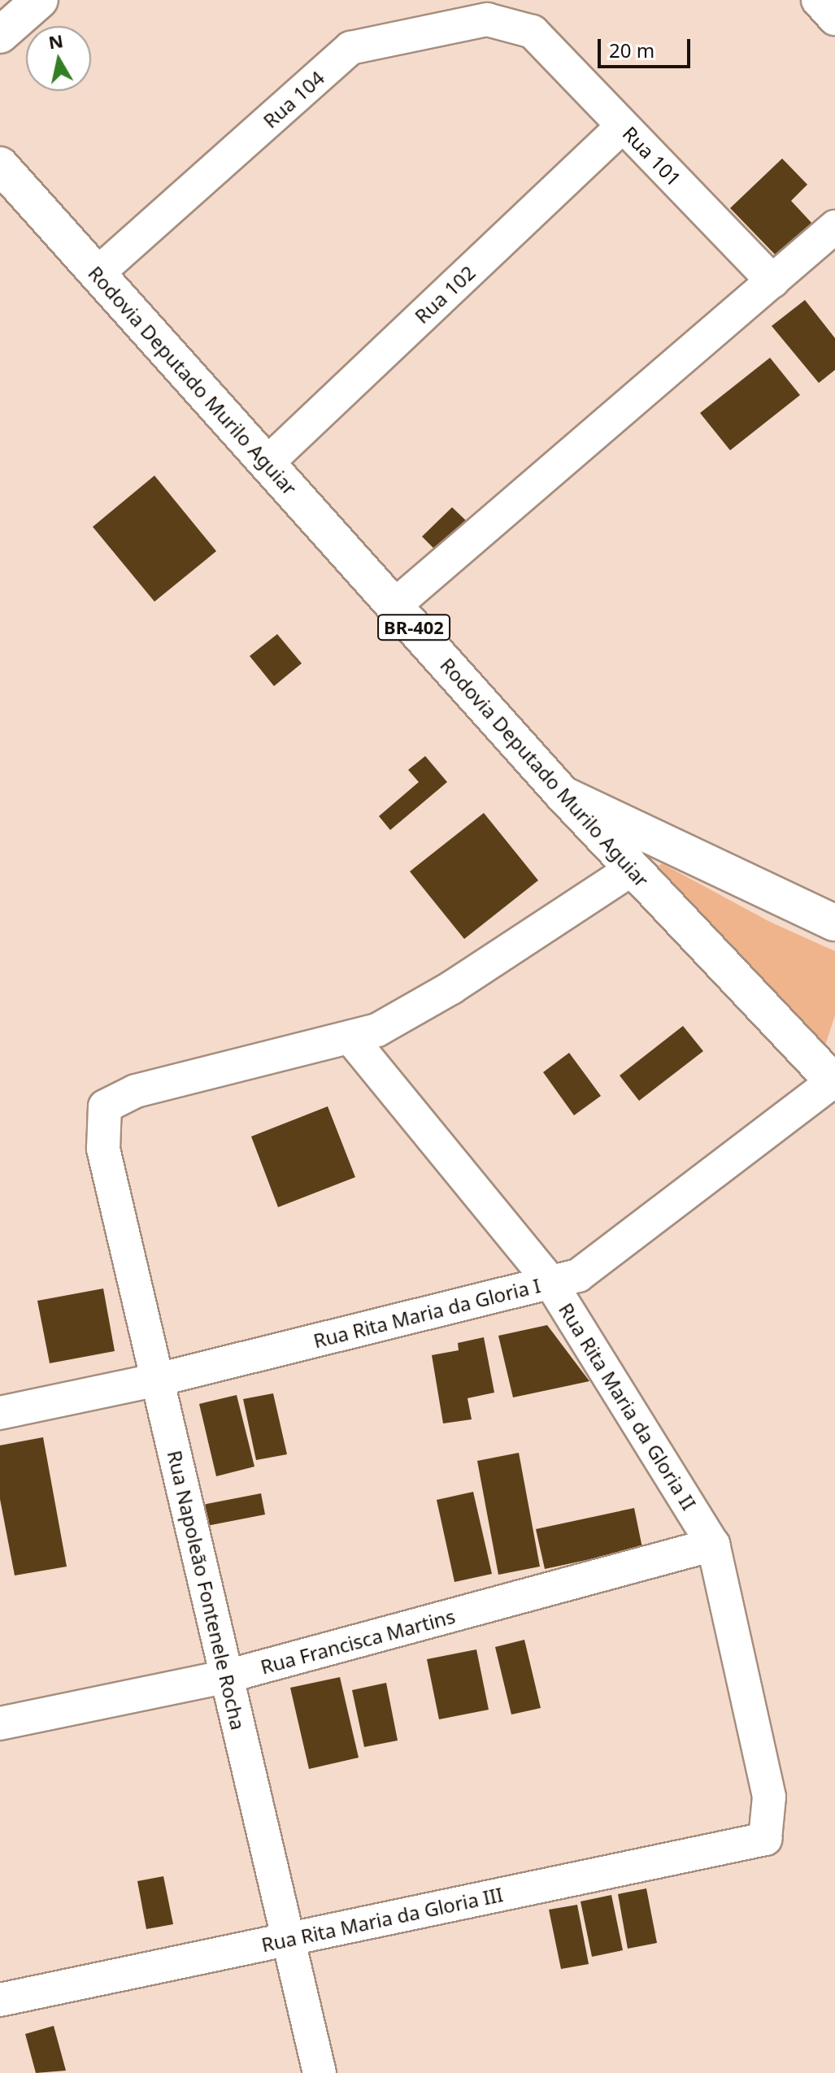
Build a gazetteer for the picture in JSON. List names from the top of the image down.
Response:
{
  "streets": {
    "main road": ["Rodovia Deputado Murilo Aguiar", "BR-402"],
    "street": [
      "Rua 104",
      "Rua 101",
      "Rua 102",
      "Rua Rita Maria da Gloria I",
      "Rua Rita Maria da Gloria II",
      "Rua Napoleão Fontenele Rocha",
      "Rua Francisca Martins",
      "Rua Rita Maria da Gloria III"
    ]
  },
  "crossings": [
    ["Rua 104", "Rua 101"],
    ["Rua 104", "Rodovia Deputado Murilo Aguiar"],
    ["Rua 101", "Rua 102"],
    ["Rua 102", "Rodovia Deputado Murilo Aguiar"],
    ["Rodovia Deputado Murilo Aguiar", "Rua Rita Maria da Gloria I"],
    ["Rua Rita Maria da Gloria I", "Rua Rita Maria da Gloria II"],
    ["Rua Rita Maria da Gloria I", "Rua Napoleão Fontenele Rocha"],
    ["Rua Rita Maria da Gloria II", "Rua Napoleão Fontenele Rocha"],
    ["Rua Rita Maria da Gloria II", "Rua Francisca Martins"],
    ["Rua Rita Maria da Gloria II", "Rua Rita Maria da Gloria III"],
    ["Rua Napoleão Fontenele Rocha", "Rua Francisca Martins"],
    ["Rua Napoleão Fontenele Rocha", "Rua Rita Maria da Gloria III"]
  ],
  "scale_bar": "20 m",
  "north": "top"
}
